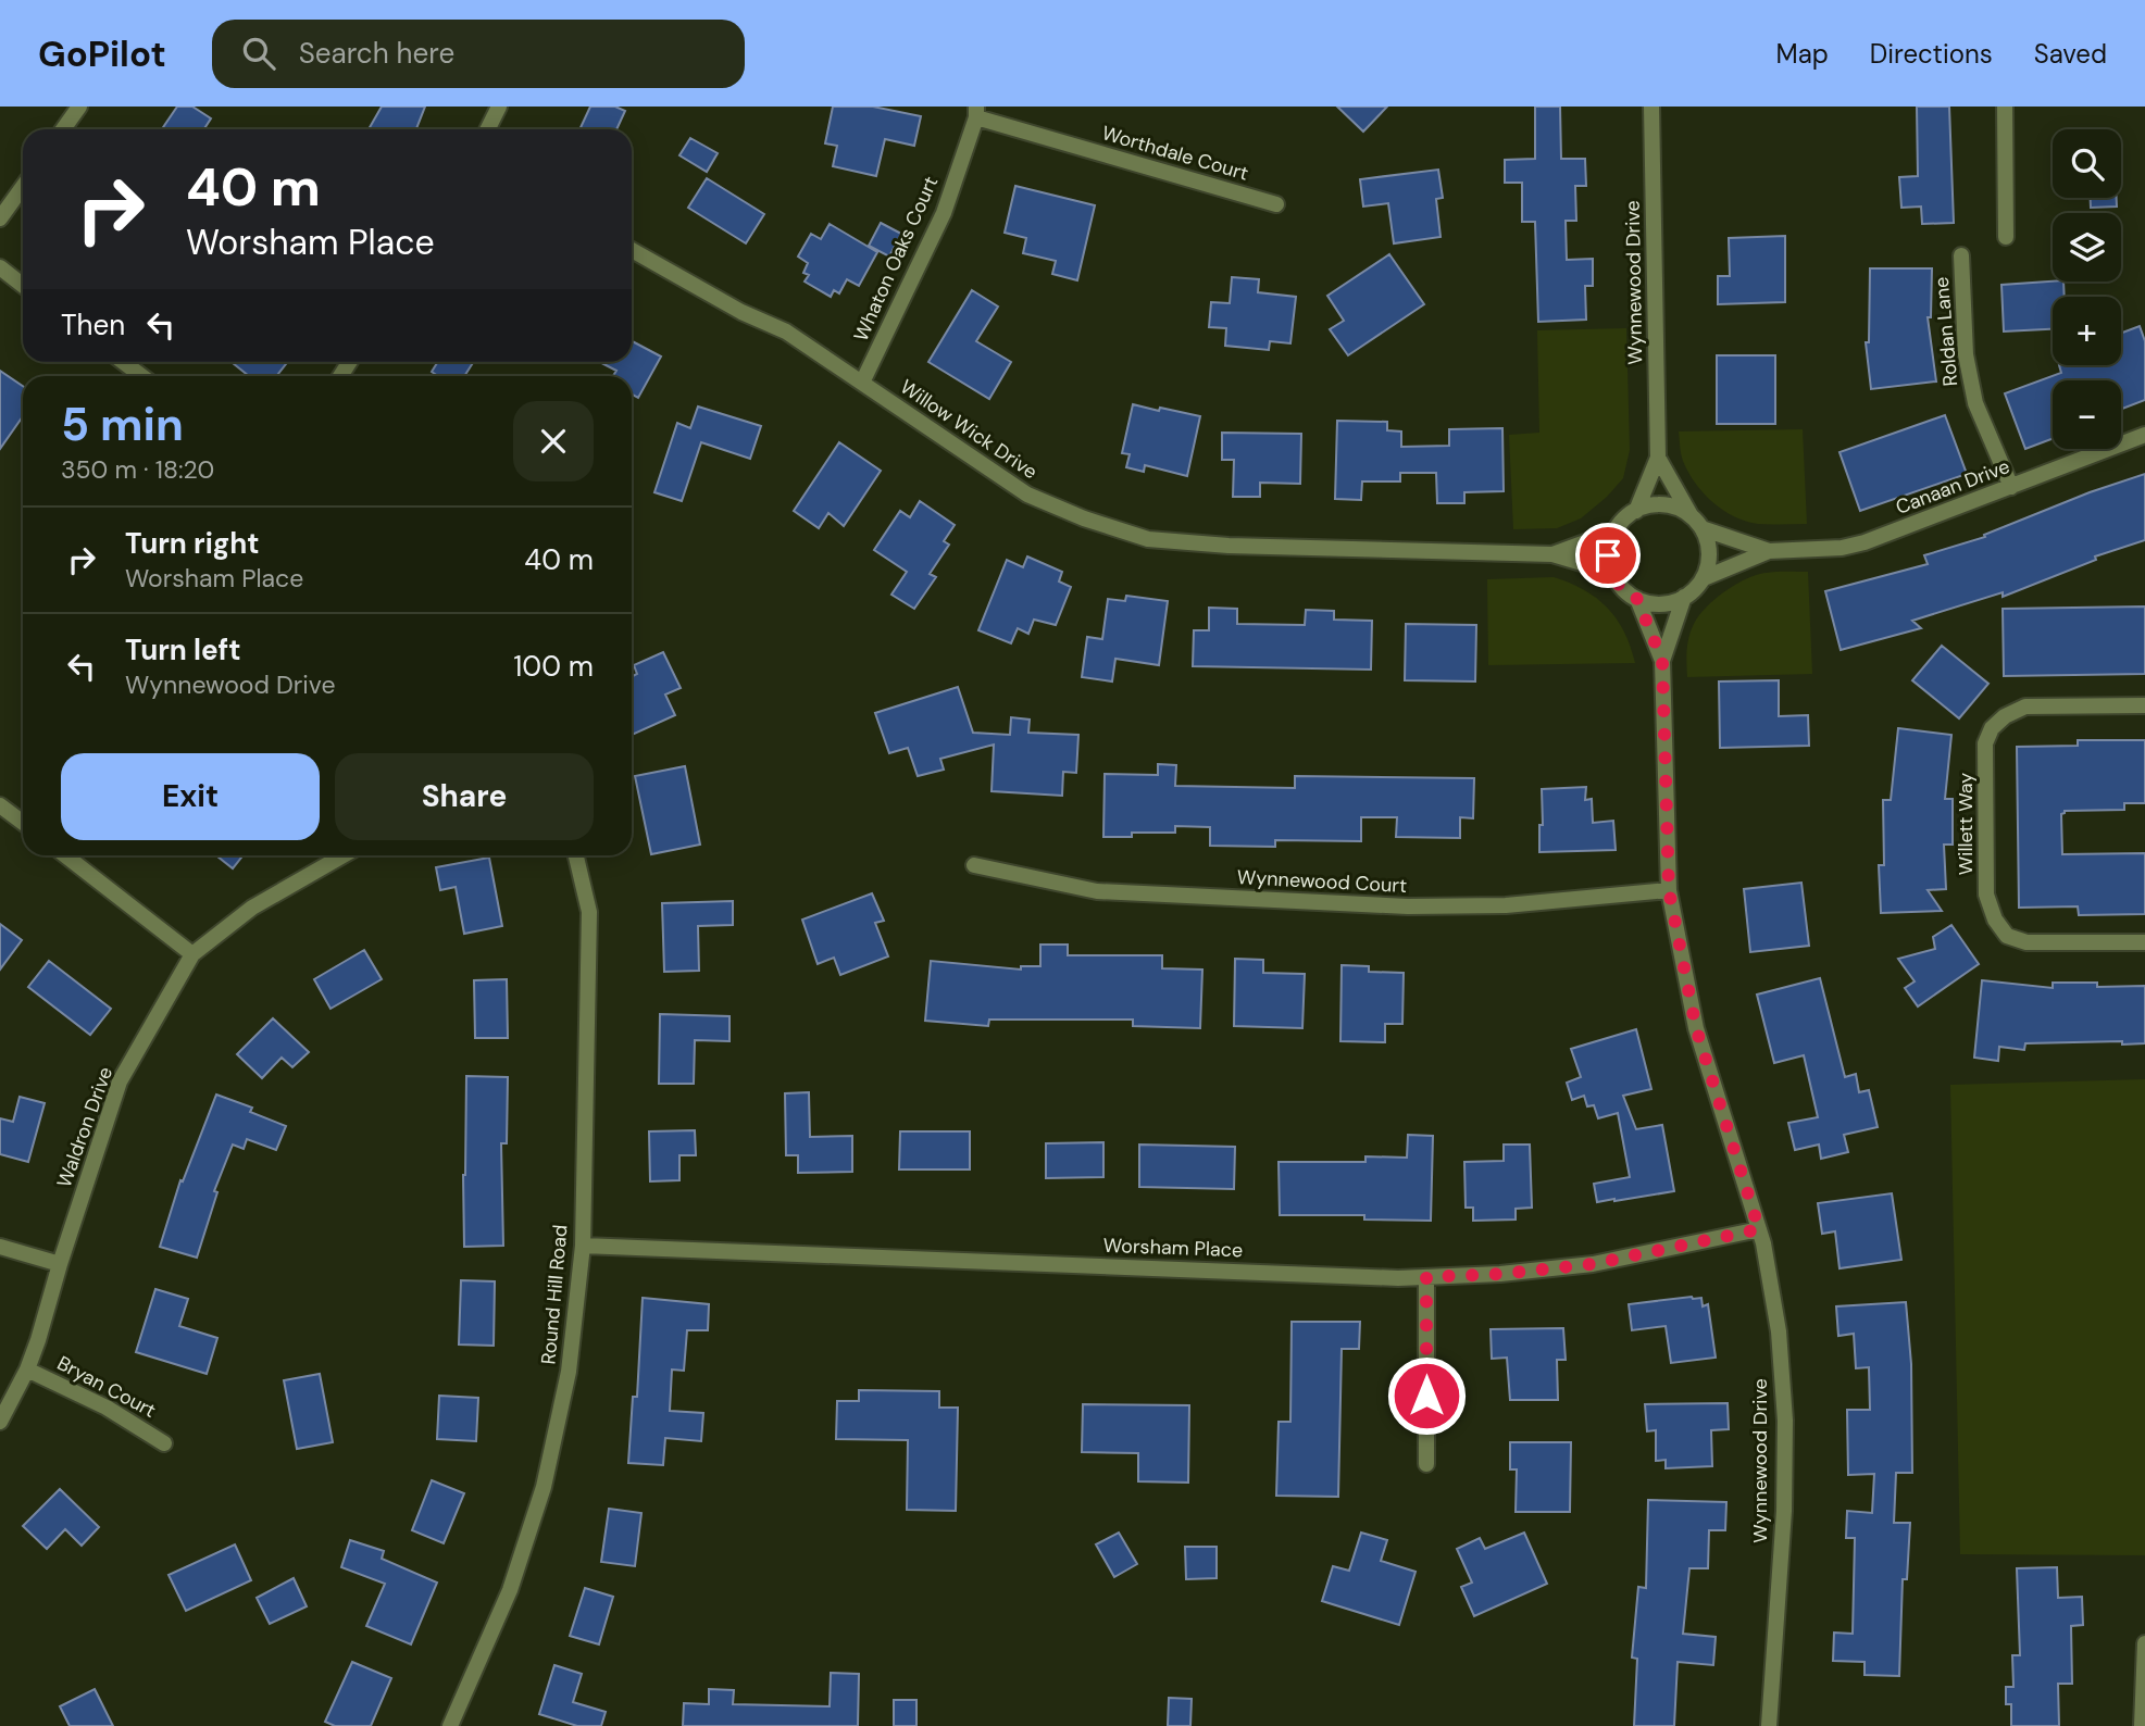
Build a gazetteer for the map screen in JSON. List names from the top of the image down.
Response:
{
  "streets": {
    "street": [
      "Worthdale Court",
      "Whaton Oaks Court",
      "Wynnewood Drive",
      "Roldan Lane",
      "Willow Wick Drive",
      "Canaan Drive",
      "Willett Way",
      "Wynnewood Court",
      "Waldron Drive",
      "Worsham Place",
      "Round Hill Road",
      "Bryan Court"
    ]
  },
  "crossings": [
    ["Worthdale Court", "Whaton Oaks Court"],
    ["Whaton Oaks Court", "Willow Wick Drive"],
    ["Wynnewood Drive", "Willow Wick Drive"],
    ["Wynnewood Drive", "Canaan Drive"],
    ["Wynnewood Drive", "Wynnewood Court"],
    ["Wynnewood Drive", "Worsham Place"],
    ["Roldan Lane", "Canaan Drive"],
    ["Willow Wick Drive", "Canaan Drive"],
    ["Waldron Drive", "Bryan Court"],
    ["Worsham Place", "Round Hill Road"]
  ],
  "page": {
    "header": "GoPilot",
    "search": "Search here",
    "nav": ["Map", "Directions", "Saved"],
    "map_buttons": ["+", "−"],
    "turn": ["40 m", "Worsham Place"],
    "then": "Then",
    "heading": ["5 min", "350 m · 18:20"],
    "list": [
      {
        "name": "Turn right",
        "note": "Worsham Place",
        "value": "40 m"
      },
      {
        "name": "Turn left",
        "note": "Wynnewood Drive",
        "value": "100 m"
      }
    ],
    "buttons": ["Exit", "Share"]
  }
}
